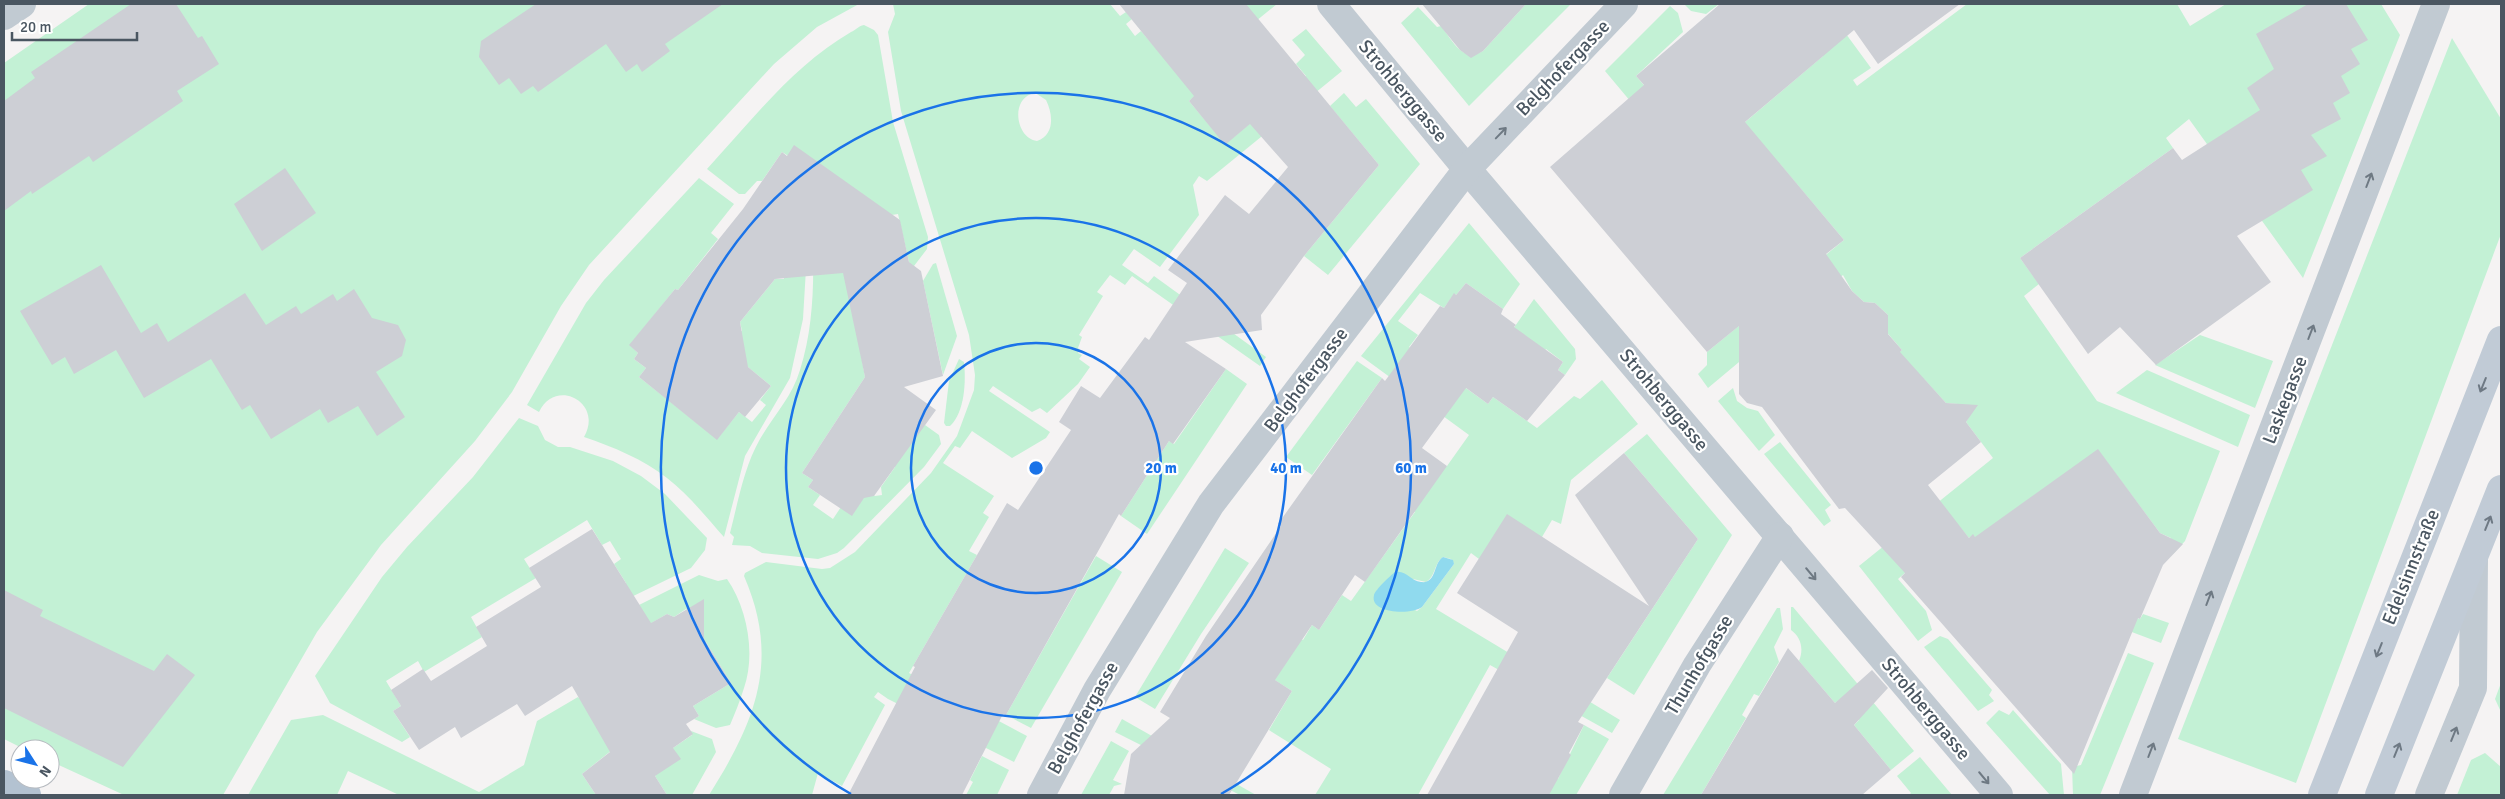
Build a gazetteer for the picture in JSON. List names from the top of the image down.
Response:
{
  "streets": {
    "main road": ["Edelsinnstraße"],
    "street": [
      "Belghofergasse",
      "Strohberggasse",
      "Laskegasse",
      "Thunhofgasse"
    ]
  },
  "crossings": [
    ["Belghofergasse", "Strohberggasse"],
    ["Strohberggasse", "Thunhofgasse"]
  ],
  "one_way": ["Laskegasse"],
  "scale_bar": "20 m",
  "north": "bottom right",
  "rings": ["20 m", "40 m", "60 m"]
}
